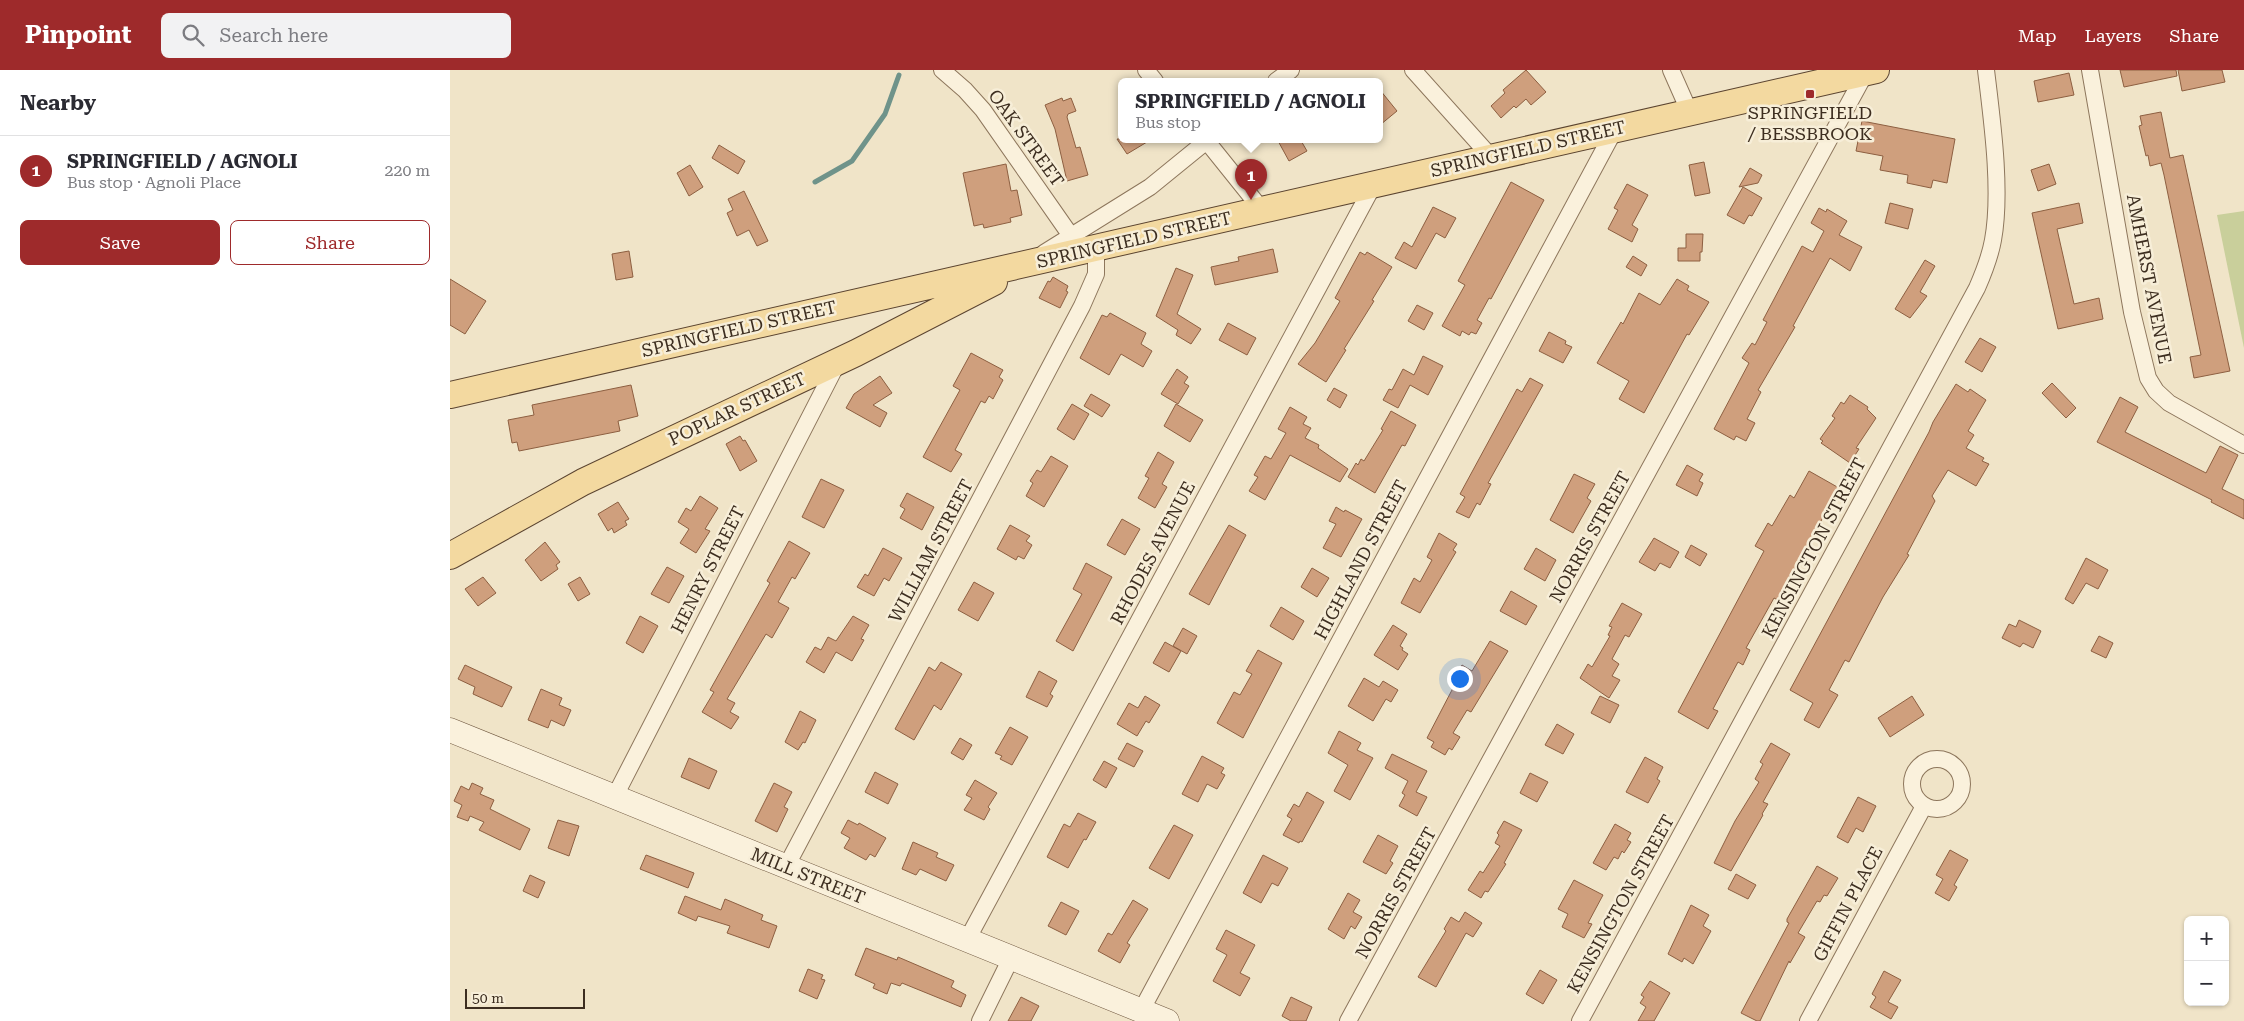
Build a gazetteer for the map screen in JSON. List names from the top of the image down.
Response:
{
  "streets": {
    "main road": ["SPRINGFIELD STREET", "POPLAR STREET"],
    "street": [
      "OAK STREET",
      "AMHERST AVENUE",
      "NORRIS STREET",
      "KENSINGTON STREET",
      "WILLIAM STREET",
      "RHODES AVENUE",
      "HIGHLAND STREET",
      "HENRY STREET",
      "MILL STREET",
      "GIFFIN PLACE"
    ]
  },
  "crossings": [
    ["SPRINGFIELD STREET", "POPLAR STREET"],
    ["SPRINGFIELD STREET", "NORRIS STREET"],
    ["SPRINGFIELD STREET", "WILLIAM STREET"],
    ["SPRINGFIELD STREET", "RHODES AVENUE"],
    ["SPRINGFIELD STREET", "HIGHLAND STREET"],
    ["POPLAR STREET", "HENRY STREET"],
    ["WILLIAM STREET", "MILL STREET"],
    ["RHODES AVENUE", "MILL STREET"],
    ["HIGHLAND STREET", "MILL STREET"],
    ["HENRY STREET", "MILL STREET"]
  ],
  "places": {
    "transit": ["SPRINGFIELD / BESSBROOK"]
  },
  "scale_bar": "50 m",
  "page": {
    "header": "Pinpoint",
    "search": "Search here",
    "nav": ["Map", "Layers", "Share"],
    "heading": "Nearby",
    "popup": ["SPRINGFIELD / AGNOLI", "Bus stop"],
    "list": [
      {
        "mark": "1",
        "name": "SPRINGFIELD / AGNOLI",
        "note": "Bus stop · Agnoli Place",
        "value": "220 m"
      }
    ],
    "pins": "1",
    "buttons": ["Save", "Share"],
    "map_buttons": ["+", "−"],
    "scale": "50 m"
  }
}
